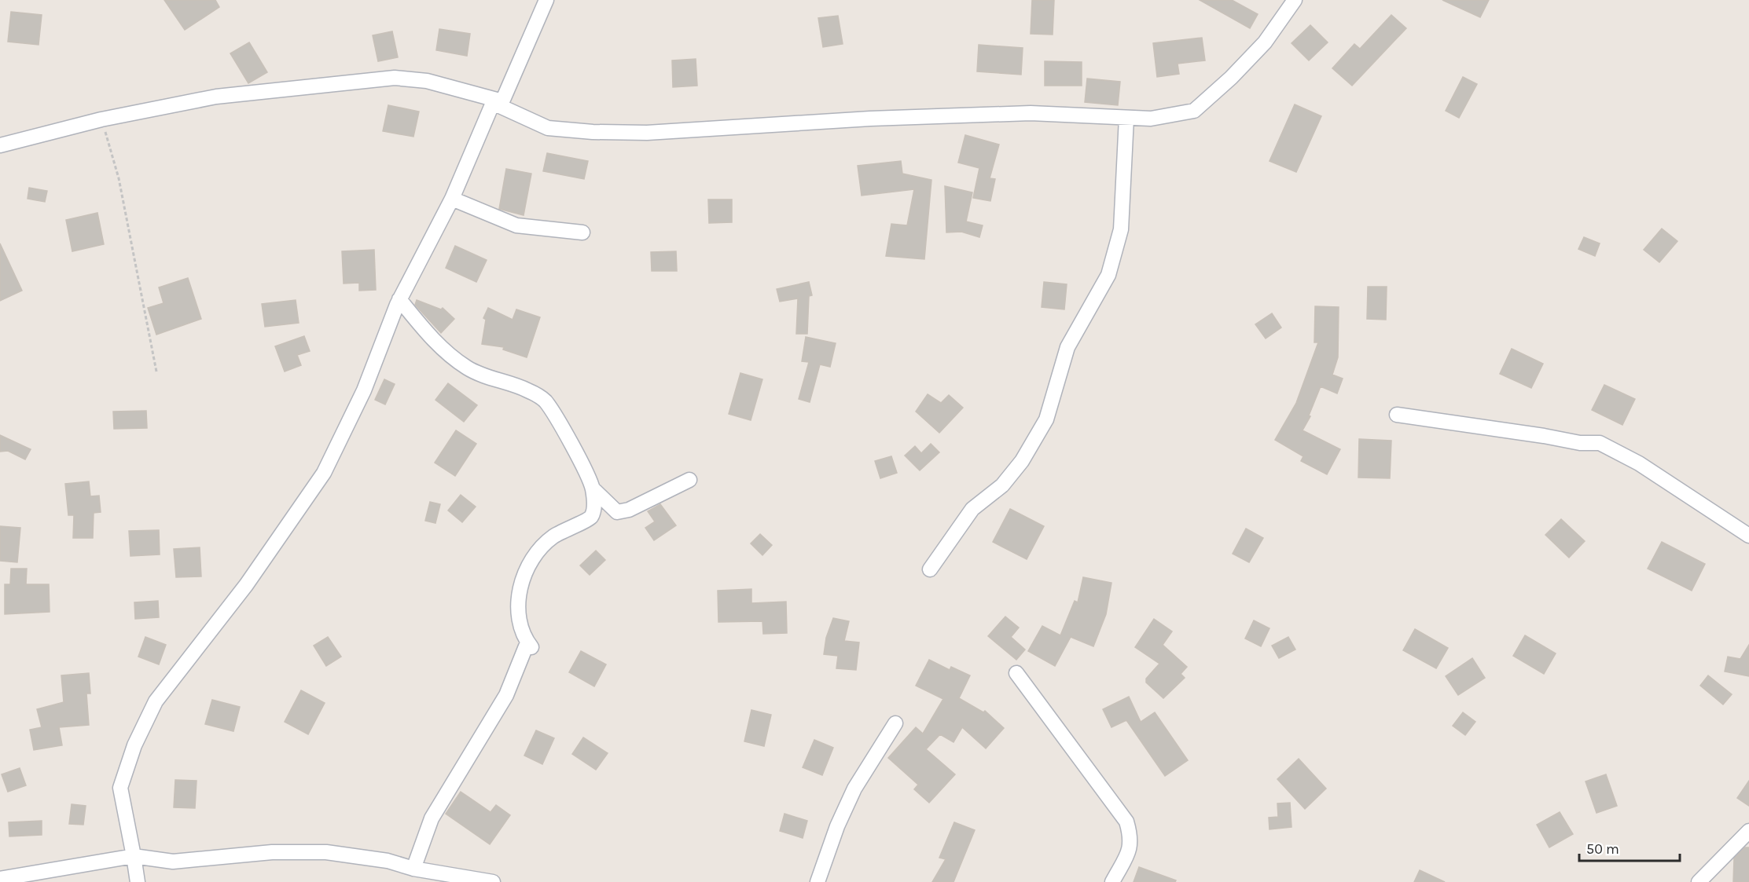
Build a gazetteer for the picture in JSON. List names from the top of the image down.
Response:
{
  "scale_bar": "50 m"
}
